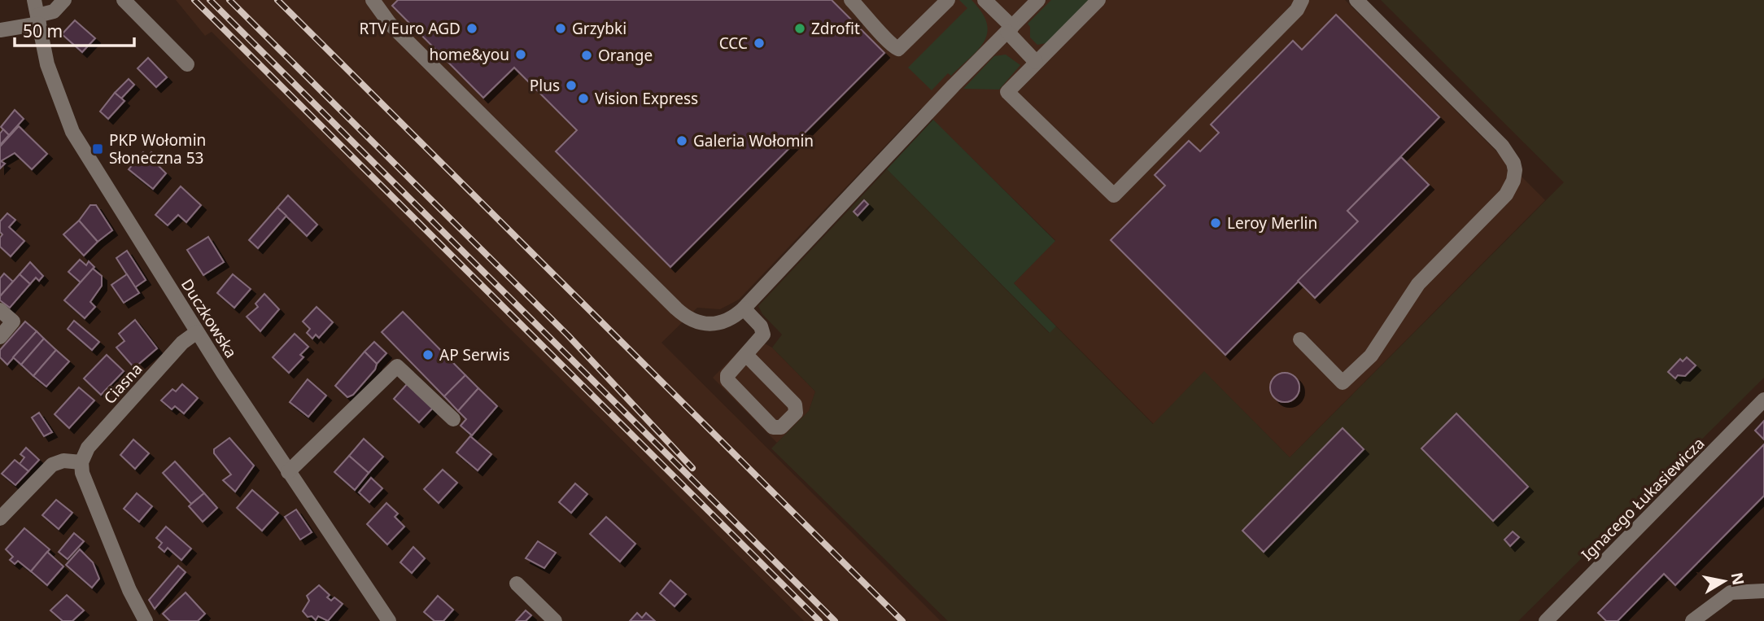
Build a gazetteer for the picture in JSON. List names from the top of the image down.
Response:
{
  "streets": {
    "street": ["Duczkowska", "Ciasna", "Ignacego Łukasiewicza"]
  },
  "crossings": [
    ["Duczkowska", "Ciasna"]
  ],
  "places": {
    "other": [
      "RTV Euro AGD",
      "Grzybki",
      "Zdrofit",
      "CCC",
      "home&you",
      "Orange",
      "Plus",
      "Vision Express",
      "Galeria Wołomin",
      "Leroy Merlin",
      "AP Serwis"
    ],
    "transit": ["PKP Wołomin Słoneczna 53"]
  },
  "scale_bar": "50 m",
  "north": "right"
}
